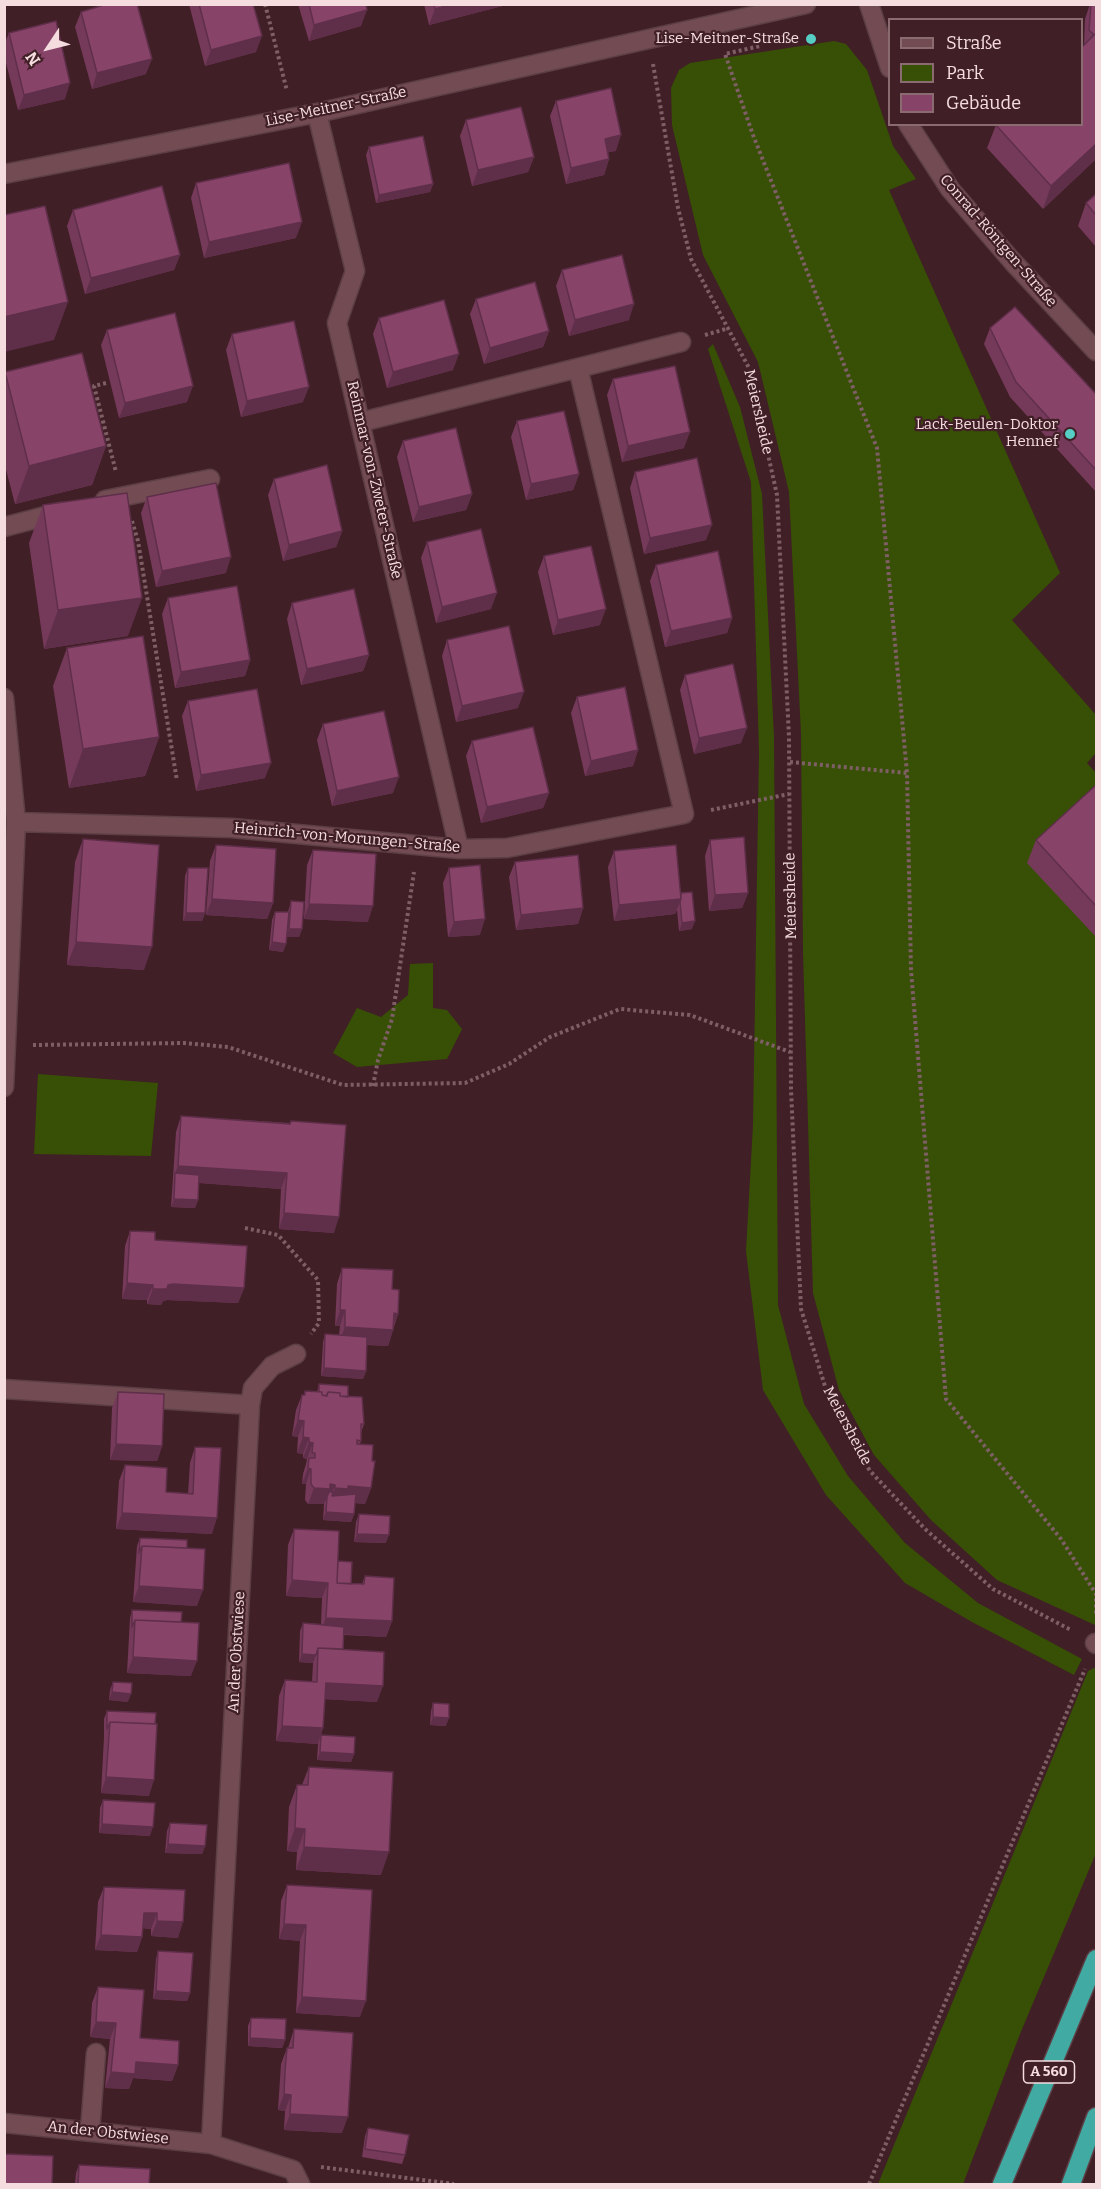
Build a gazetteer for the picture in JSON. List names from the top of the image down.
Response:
{
  "streets": {
    "highway": ["A 560"],
    "street": [
      "Lise-Meitner-Straße",
      "Conrad-Röntgen-Straße",
      "Reinmar-von-Zweter-Straße",
      "Heinrich-von-Morungen-Straße",
      "An der Obstwiese"
    ],
    "path": ["Meiersheide"]
  },
  "crossings": [
    ["Lise-Meitner-Straße", "Meiersheide"],
    ["Lise-Meitner-Straße", "Reinmar-von-Zweter-Straße"],
    ["Reinmar-von-Zweter-Straße", "Heinrich-von-Morungen-Straße"]
  ],
  "places": ["Lise-Meitner-Straße", "Lack-Beulen-Doktor Hennef"],
  "legend": ["Straße", "Park", "Gebäude"],
  "north": "bottom left"
}
